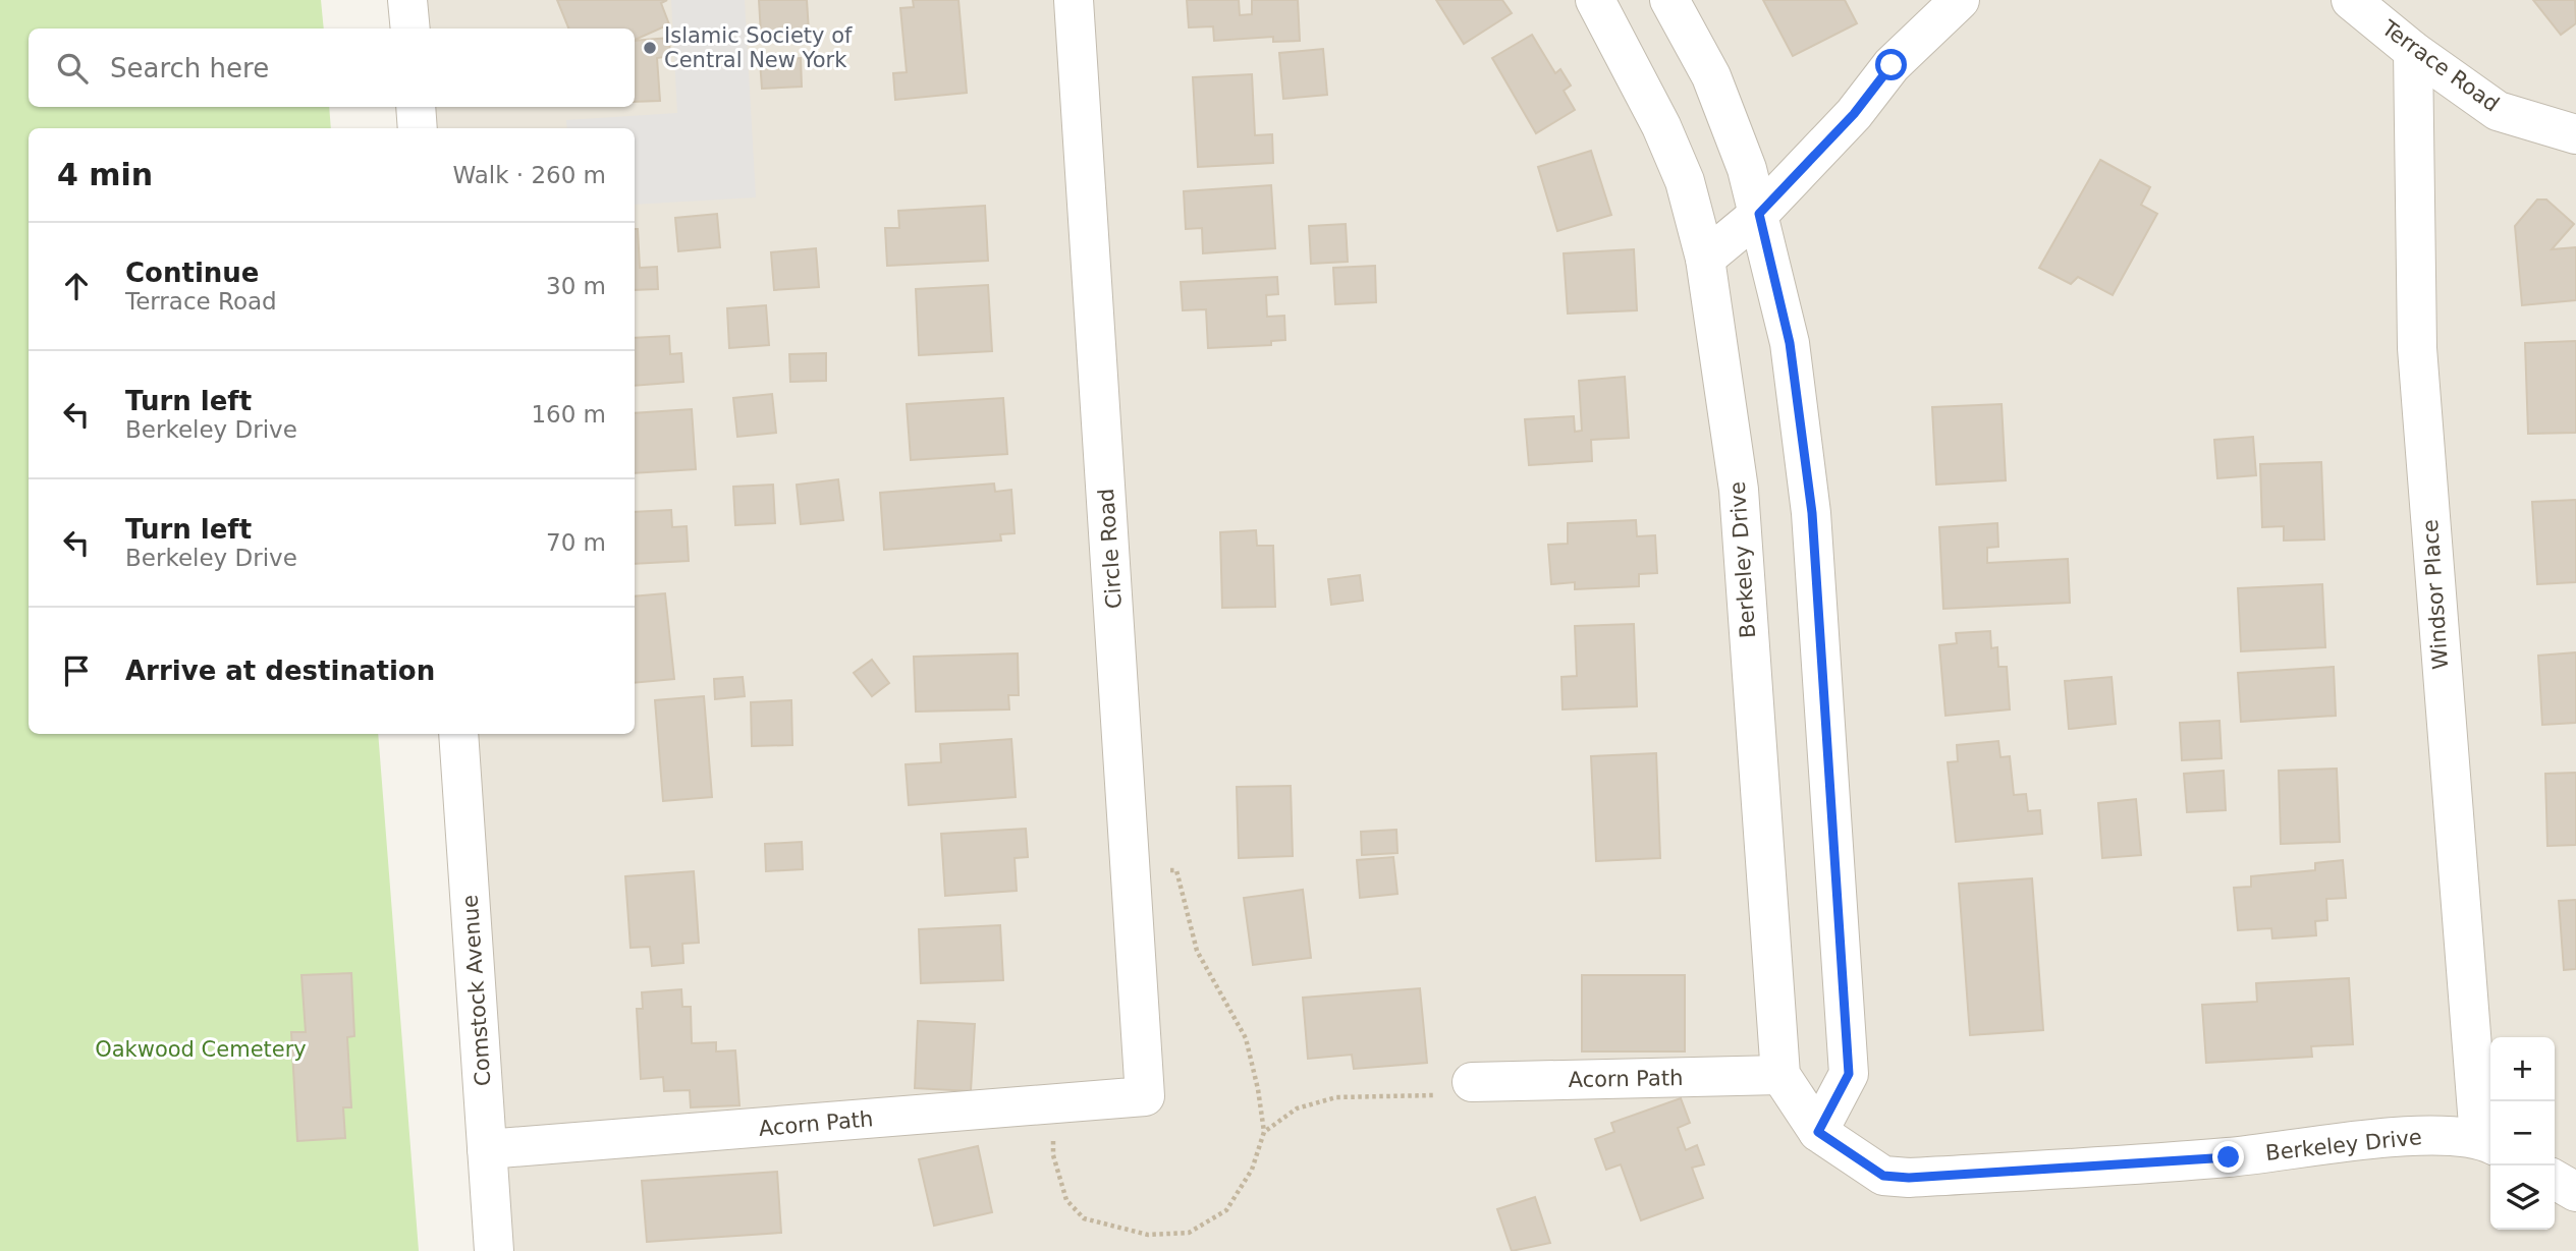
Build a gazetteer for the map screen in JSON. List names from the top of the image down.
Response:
{
  "streets": {
    "street": [
      "Terrace Road",
      "Circle Road",
      "Berkeley Drive",
      "Windsor Place",
      "Comstock Avenue",
      "Acorn Path"
    ]
  },
  "crossings": [
    ["Terrace Road", "Windsor Place"],
    ["Circle Road", "Acorn Path"],
    ["Berkeley Drive", "Windsor Place"],
    ["Berkeley Drive", "Acorn Path"],
    ["Comstock Avenue", "Acorn Path"]
  ],
  "parks": ["Oakwood Cemetery"],
  "places": ["Islamic Society of Central New York"],
  "page": {
    "search": "Search here",
    "heading": ["4 min", "Walk · 260 m"],
    "list": [
      ["Continue", "Terrace Road", "30 m"],
      ["Turn left", "Berkeley Drive", "160 m"],
      ["Turn left", "Berkeley Drive", "70 m"],
      "Arrive at destination"
    ],
    "map_buttons": ["+", "−"]
  }
}
